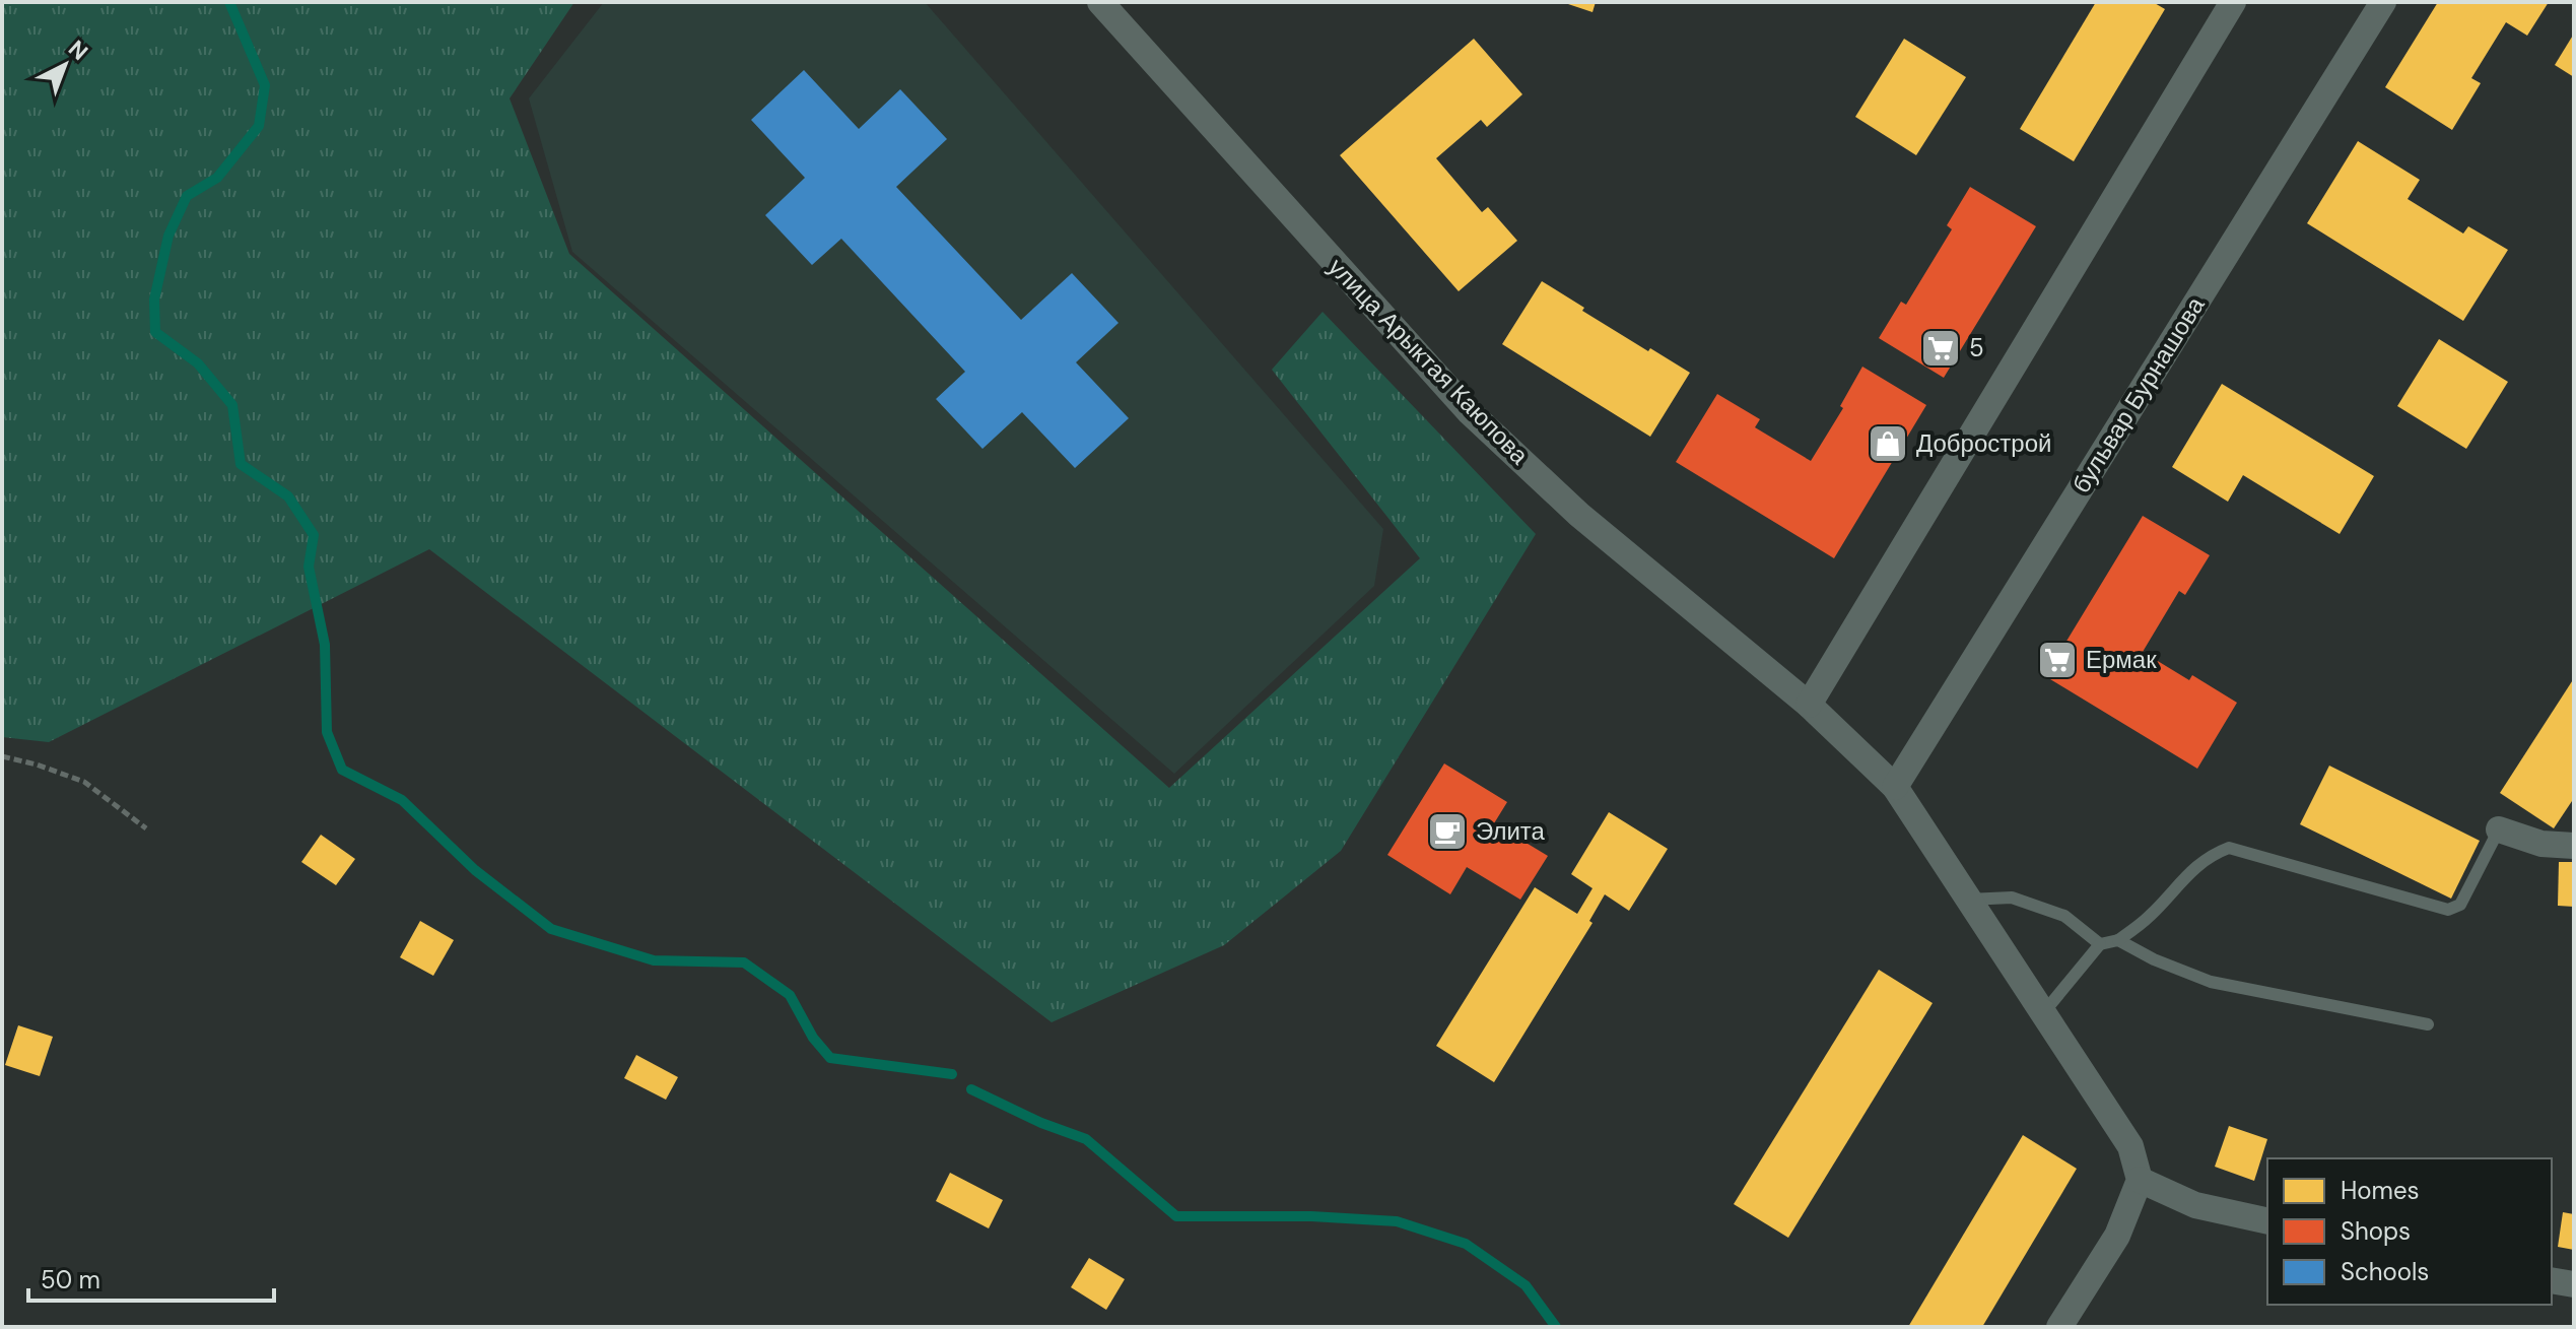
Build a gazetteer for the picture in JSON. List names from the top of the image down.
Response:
{
  "streets": {
    "street": ["улица Арыктая Каюпова", "бульвар Бурнашова"]
  },
  "crossings": [
    ["улица Арыктая Каюпова", "бульвар Бурнашова"]
  ],
  "places": {
    "supermarket": ["5", "Ермак"],
    "shop": ["Добрострой"],
    "cafe": ["Элита"]
  },
  "legend": ["Homes", "Shops", "Schools"],
  "scale_bar": "50 m",
  "north": "top right"
}
